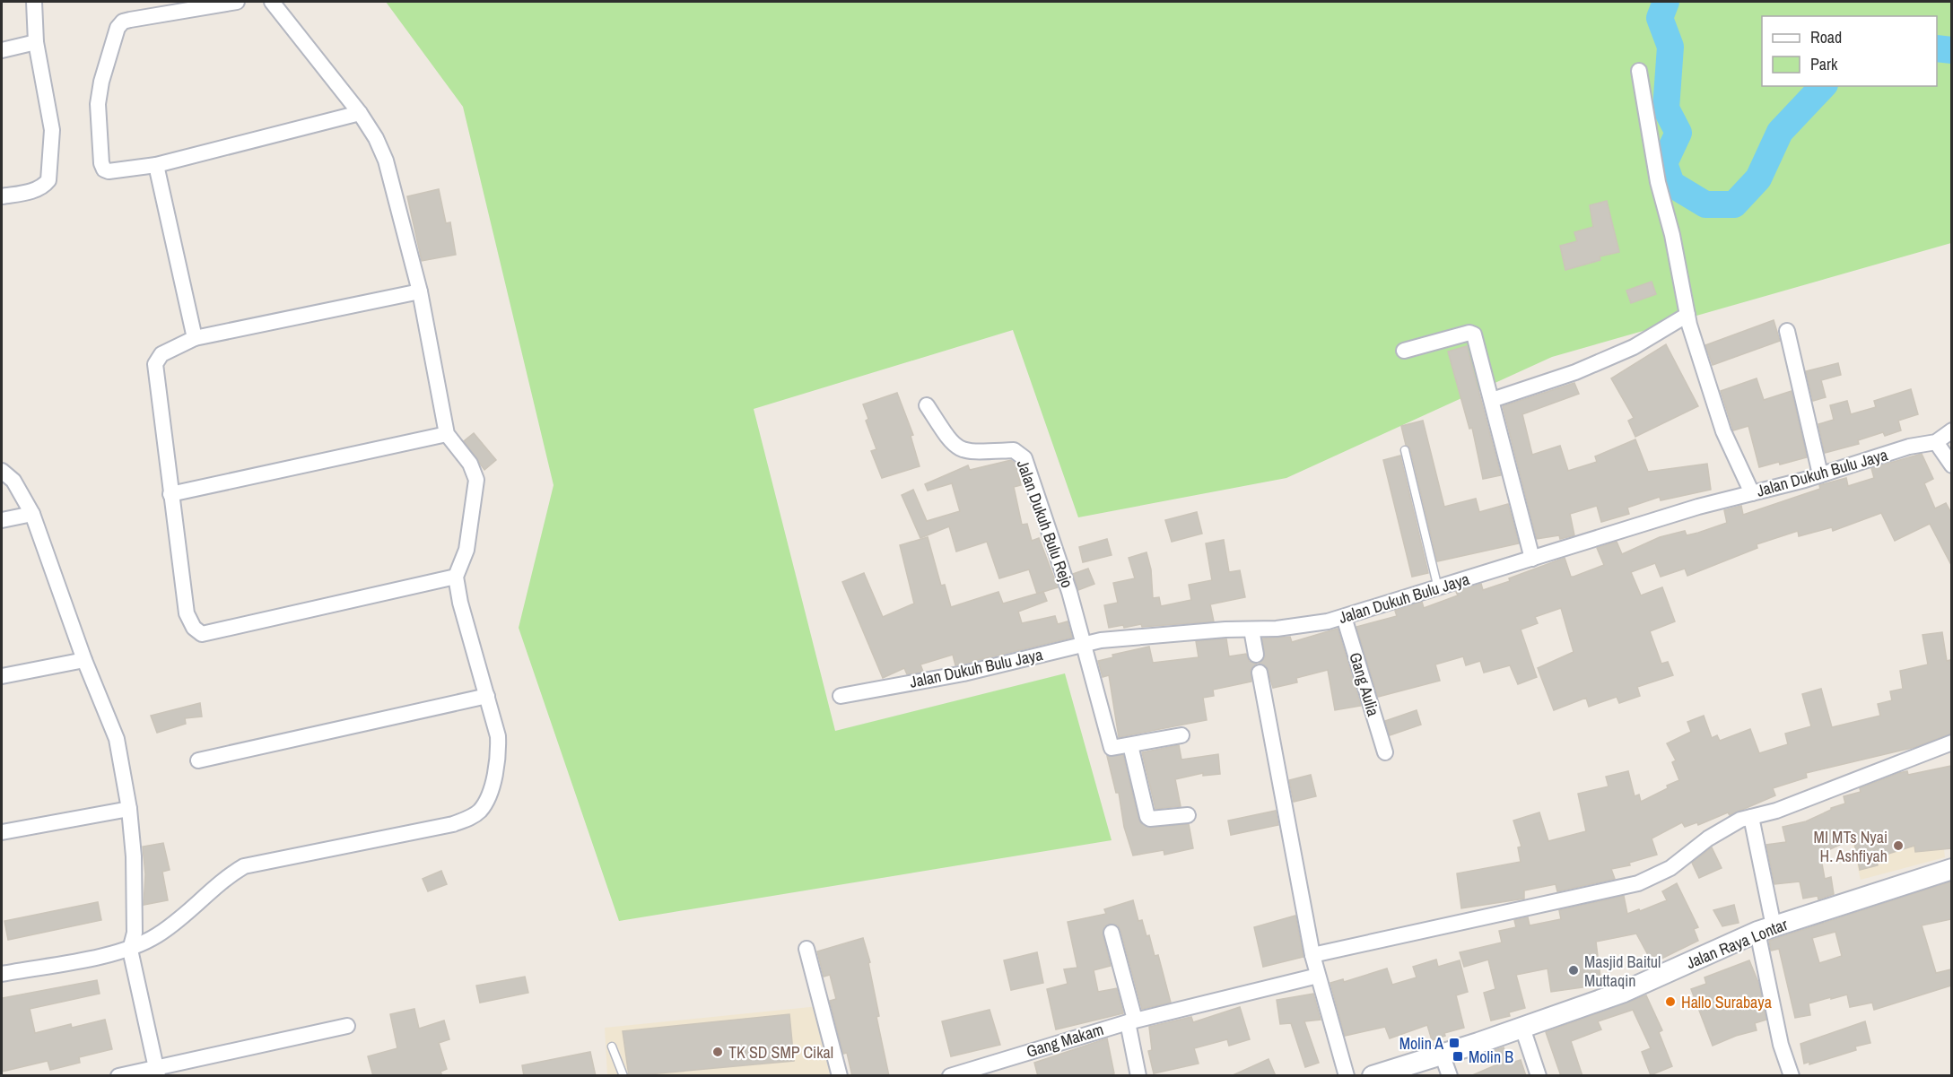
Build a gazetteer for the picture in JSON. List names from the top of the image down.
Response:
{
  "streets": {
    "street": [
      "Jalan Dukuh Bulu Jaya",
      "Jalan Dukuh Bulu Rejo",
      "Gang Aulia",
      "Jalan Raya Lontar",
      "Gang Makam"
    ]
  },
  "crossings": [
    ["Jalan Dukuh Bulu Jaya", "Jalan Dukuh Bulu Rejo"],
    ["Jalan Dukuh Bulu Jaya", "Gang Aulia"]
  ],
  "places": {
    "other": [
      "MI MTs Nyai H. Ashfiyah",
      "Masjid Baitul Muttaqin",
      "Hallo Surabaya",
      "TK SD SMP Cikal"
    ],
    "transit": ["Molin A", "Molin B"]
  },
  "legend": ["Road", "Park"]
}
